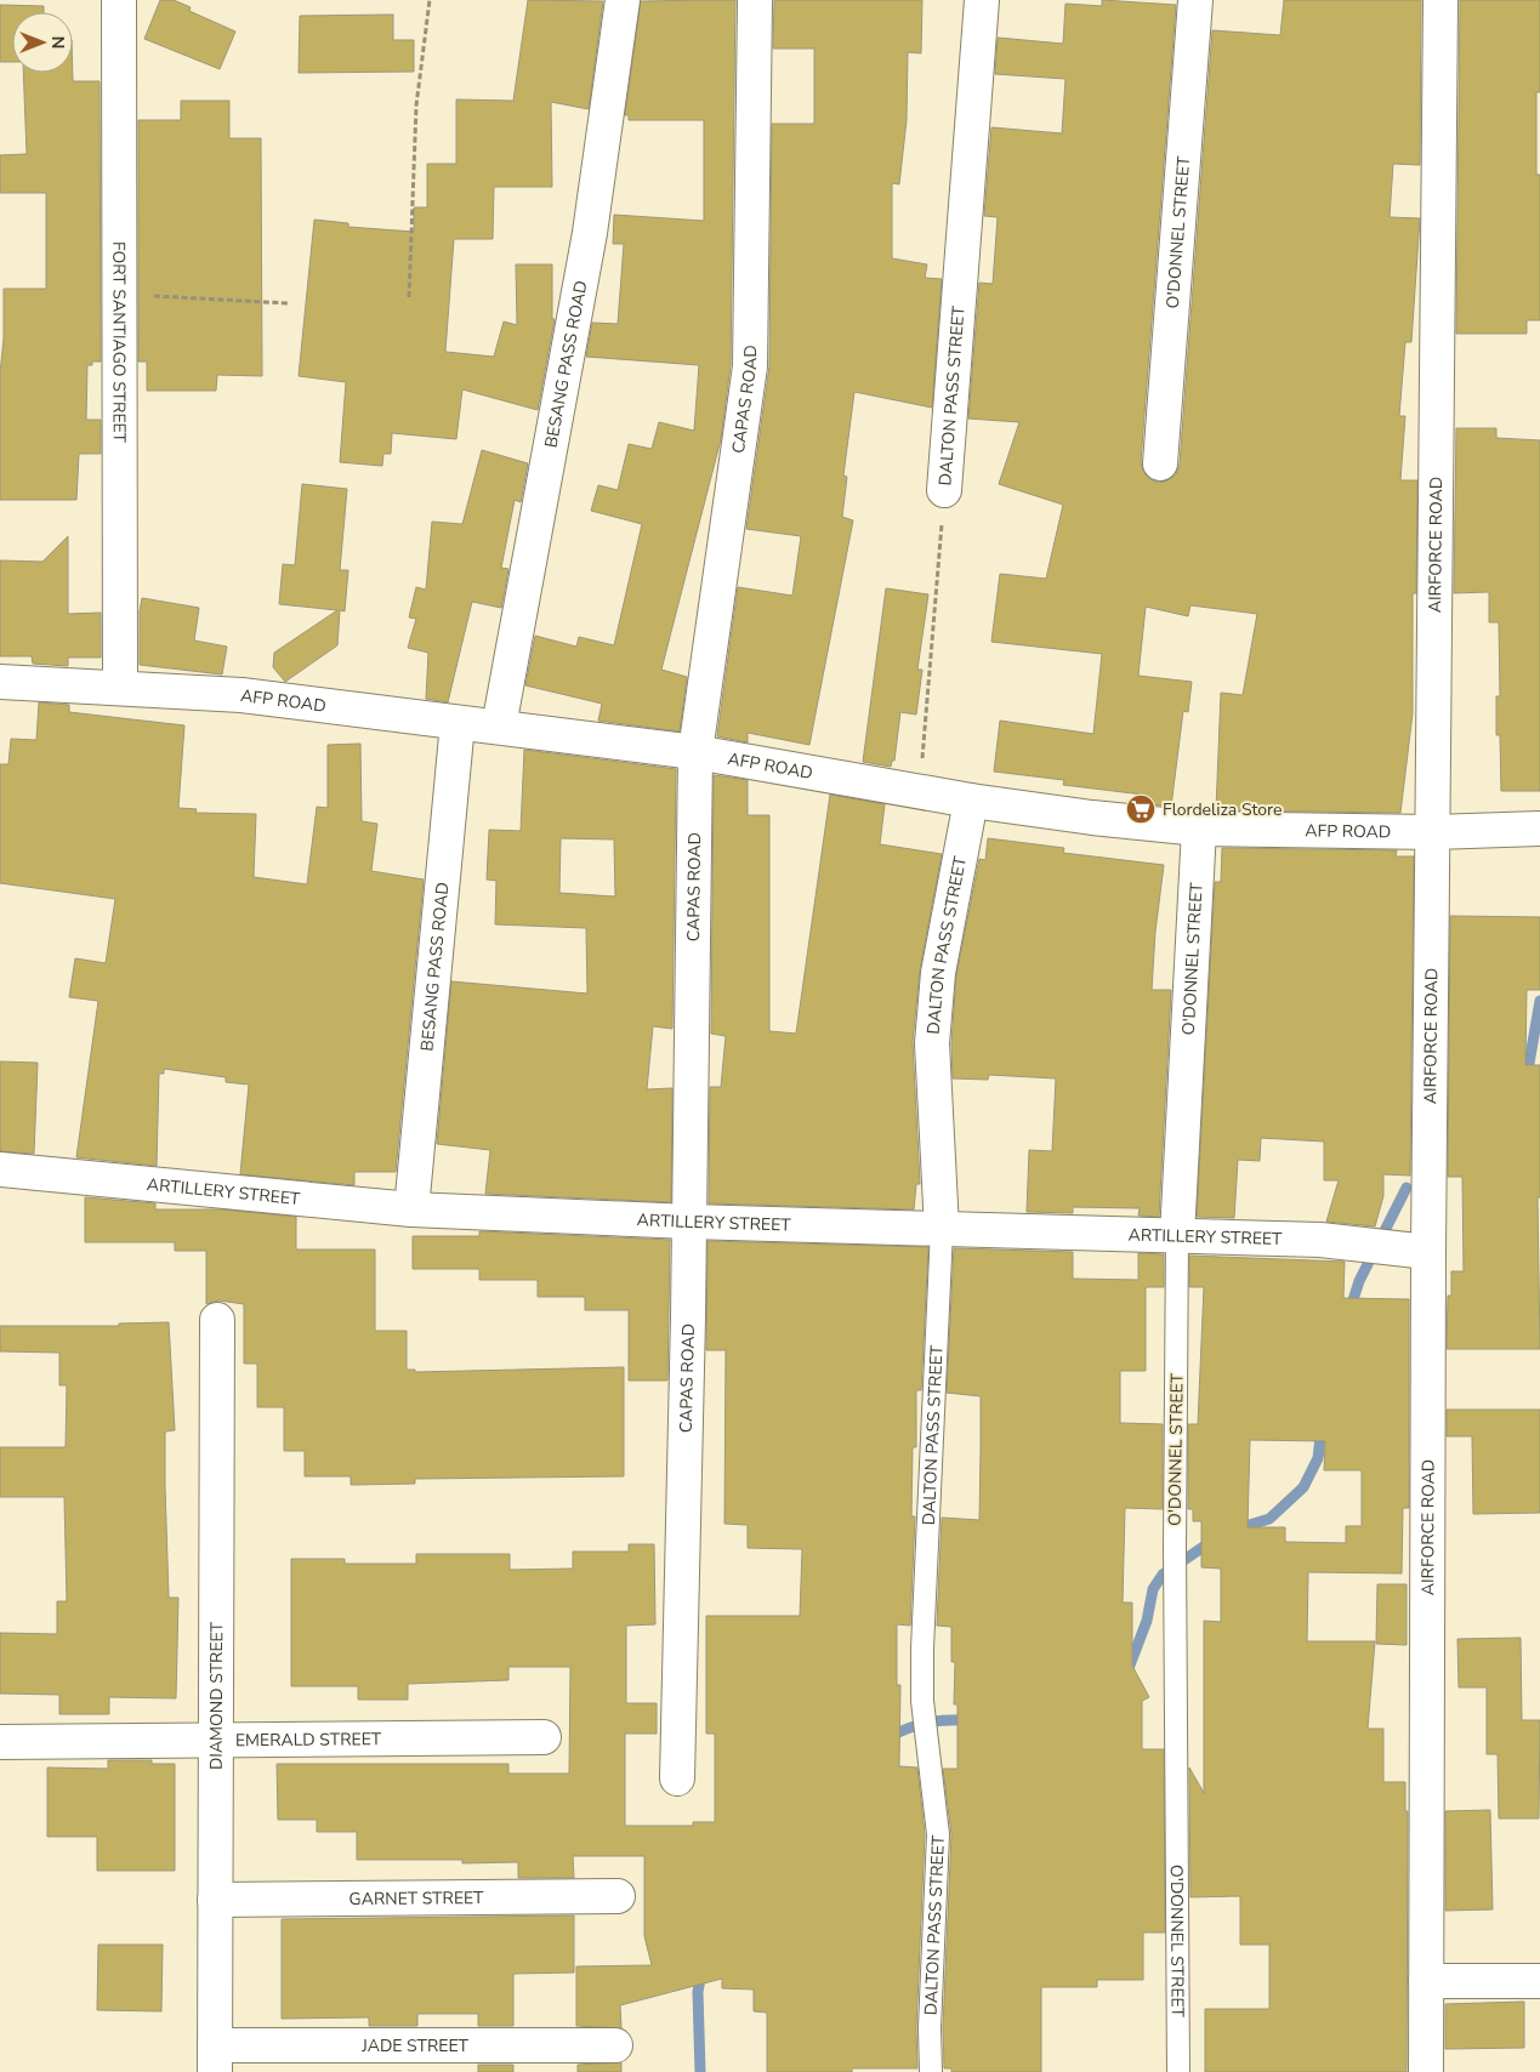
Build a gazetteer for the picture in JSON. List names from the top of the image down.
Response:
{
  "streets": {
    "street": [
      "O'DONNEL STREET",
      "FORT SANTIAGO STREET",
      "BESANG PASS ROAD",
      "DALTON PASS STREET",
      "CAPAS ROAD",
      "AIRFORCE ROAD",
      "AFP ROAD",
      "ARTILLERY STREET",
      "DIAMOND STREET",
      "EMERALD STREET",
      "GARNET STREET",
      "JADE STREET"
    ]
  },
  "crossings": [
    ["O'DONNEL STREET", "AFP ROAD"],
    ["O'DONNEL STREET", "ARTILLERY STREET"],
    ["FORT SANTIAGO STREET", "AFP ROAD"],
    ["BESANG PASS ROAD", "AFP ROAD"],
    ["BESANG PASS ROAD", "ARTILLERY STREET"],
    ["DALTON PASS STREET", "AFP ROAD"],
    ["DALTON PASS STREET", "ARTILLERY STREET"],
    ["CAPAS ROAD", "AFP ROAD"],
    ["CAPAS ROAD", "ARTILLERY STREET"],
    ["AIRFORCE ROAD", "AFP ROAD"],
    ["AIRFORCE ROAD", "ARTILLERY STREET"],
    ["DIAMOND STREET", "EMERALD STREET"],
    ["DIAMOND STREET", "GARNET STREET"],
    ["DIAMOND STREET", "JADE STREET"]
  ],
  "places": {
    "supermarket": ["Flordeliza Store"]
  },
  "north": "right"
}
